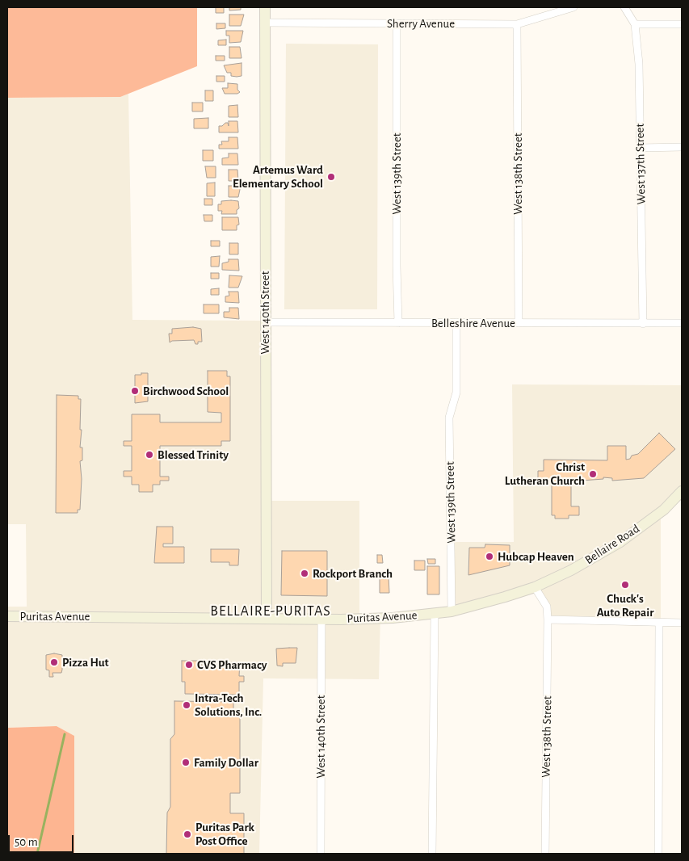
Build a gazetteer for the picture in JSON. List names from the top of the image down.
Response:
{
  "streets": {
    "street": [
      "Sherry Avenue",
      "West 137th Street",
      "West 139th Street",
      "West 138th Street",
      "West 140th Street",
      "Belleshire Avenue",
      "Bellaire Road",
      "Puritas Avenue"
    ]
  },
  "crossings": [
    ["Sherry Avenue", "West 139th Street"],
    ["Sherry Avenue", "West 138th Street"],
    ["Sherry Avenue", "West 140th Street"],
    ["West 137th Street", "Belleshire Avenue"],
    ["West 139th Street", "Belleshire Avenue"],
    ["West 139th Street", "Puritas Avenue"],
    ["West 138th Street", "Belleshire Avenue"],
    ["West 140th Street", "Belleshire Avenue"],
    ["West 140th Street", "Puritas Avenue"],
    ["Bellaire Road", "Puritas Avenue"]
  ],
  "districts": ["BELLAIRE-PURITAS"],
  "places": [
    "Artemus Ward Elementary School",
    "Birchwood School",
    "Blessed Trinity",
    "Christ Lutheran Church",
    "Hubcap Heaven",
    "Rockport Branch",
    "Chuck's Auto Repair",
    "Pizza Hut",
    "CVS Pharmacy",
    "Intra-Tech Solutions, Inc.",
    "Family Dollar",
    "Puritas Park Post Office"
  ],
  "scale_bar": "50 m"
}
